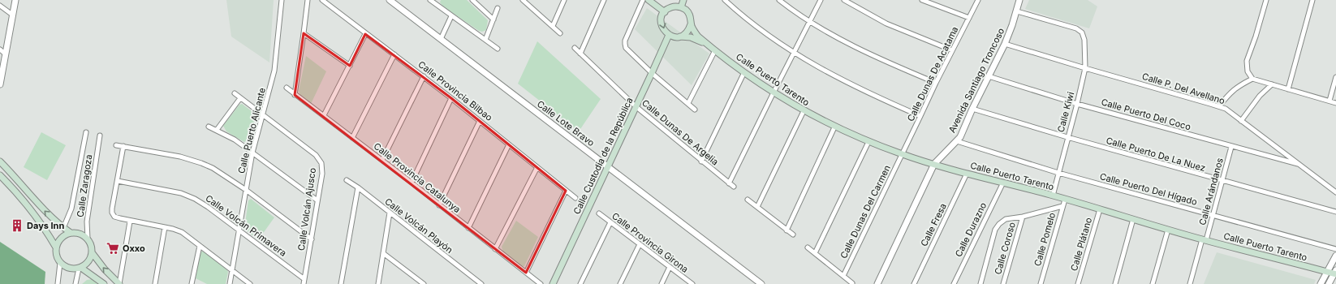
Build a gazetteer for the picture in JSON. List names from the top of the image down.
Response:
{
  "streets": {
    "main road": ["Calle Puerto Tarento", "Calle Custodia de la República"],
    "street": [
      "Calle Dunas De Acatama",
      "Avenida Santiago Troncoso",
      "Calle P. Del Avellano",
      "Calle Provincia Bilbao",
      "Calle Kiwi",
      "Calle Puerto Del Coco",
      "Calle Lote Bravo",
      "Calle Puerto Alicante",
      "Calle Dunas De Argelia",
      "Calle Puerto De La Nuez",
      "Calle Provincia Catalunya",
      "Calle Zaragoza",
      "Calle Puerto Del Hígado",
      "Calle Arándanos",
      "Calle Volcán Ajusco",
      "Calle Dunas Del Carmen",
      "Calle Fresa",
      "Calle Volcán Primavera",
      "Calle Volcán Playón",
      "Calle Durazno",
      "Calle Pomelo",
      "Calle Provincia Girona",
      "Calle Plátano",
      "Calle Coroso"
    ]
  },
  "crossings": [
    ["Calle Dunas De Acatama", "Calle Puerto Tarento"],
    ["Calle Dunas De Acatama", "Calle Dunas Del Carmen"],
    ["Calle Puerto Tarento", "Avenida Santiago Troncoso"],
    ["Calle Puerto Tarento", "Calle Kiwi"],
    ["Calle Puerto Tarento", "Calle Custodia de la República"],
    ["Calle Puerto Tarento", "Calle Arándanos"],
    ["Calle Puerto Tarento", "Calle Dunas Del Carmen"],
    ["Calle Puerto Tarento", "Calle Fresa"],
    ["Calle Puerto Tarento", "Calle Durazno"],
    ["Calle Puerto Tarento", "Calle Pomelo"],
    ["Calle Puerto Tarento", "Calle Plátano"],
    ["Avenida Santiago Troncoso", "Calle P. Del Avellano"],
    ["Avenida Santiago Troncoso", "Calle Kiwi"],
    ["Avenida Santiago Troncoso", "Calle Puerto Del Coco"],
    ["Avenida Santiago Troncoso", "Calle Puerto De La Nuez"],
    ["Avenida Santiago Troncoso", "Calle Puerto Del Hígado"],
    ["Calle P. Del Avellano", "Calle Kiwi"],
    ["Calle P. Del Avellano", "Calle Puerto Del Coco"],
    ["Calle Kiwi", "Calle Puerto Del Coco"],
    ["Calle Kiwi", "Calle Puerto De La Nuez"],
    ["Calle Kiwi", "Calle Puerto Del Hígado"],
    ["Calle Puerto Del Coco", "Calle Arándanos"],
    ["Calle Lote Bravo", "Calle Custodia de la República"],
    ["Calle Puerto Alicante", "Calle Volcán Ajusco"],
    ["Calle Puerto Alicante", "Calle Volcán Primavera"],
    ["Calle Dunas De Argelia", "Calle Custodia de la República"],
    ["Calle Puerto De La Nuez", "Calle Arándanos"],
    ["Calle Puerto Del Hígado", "Calle Arándanos"],
    ["Calle Volcán Ajusco", "Calle Volcán Primavera"]
  ],
  "places": {
    "building": ["Days Inn"],
    "supermarket": ["Oxxo"]
  }
}
